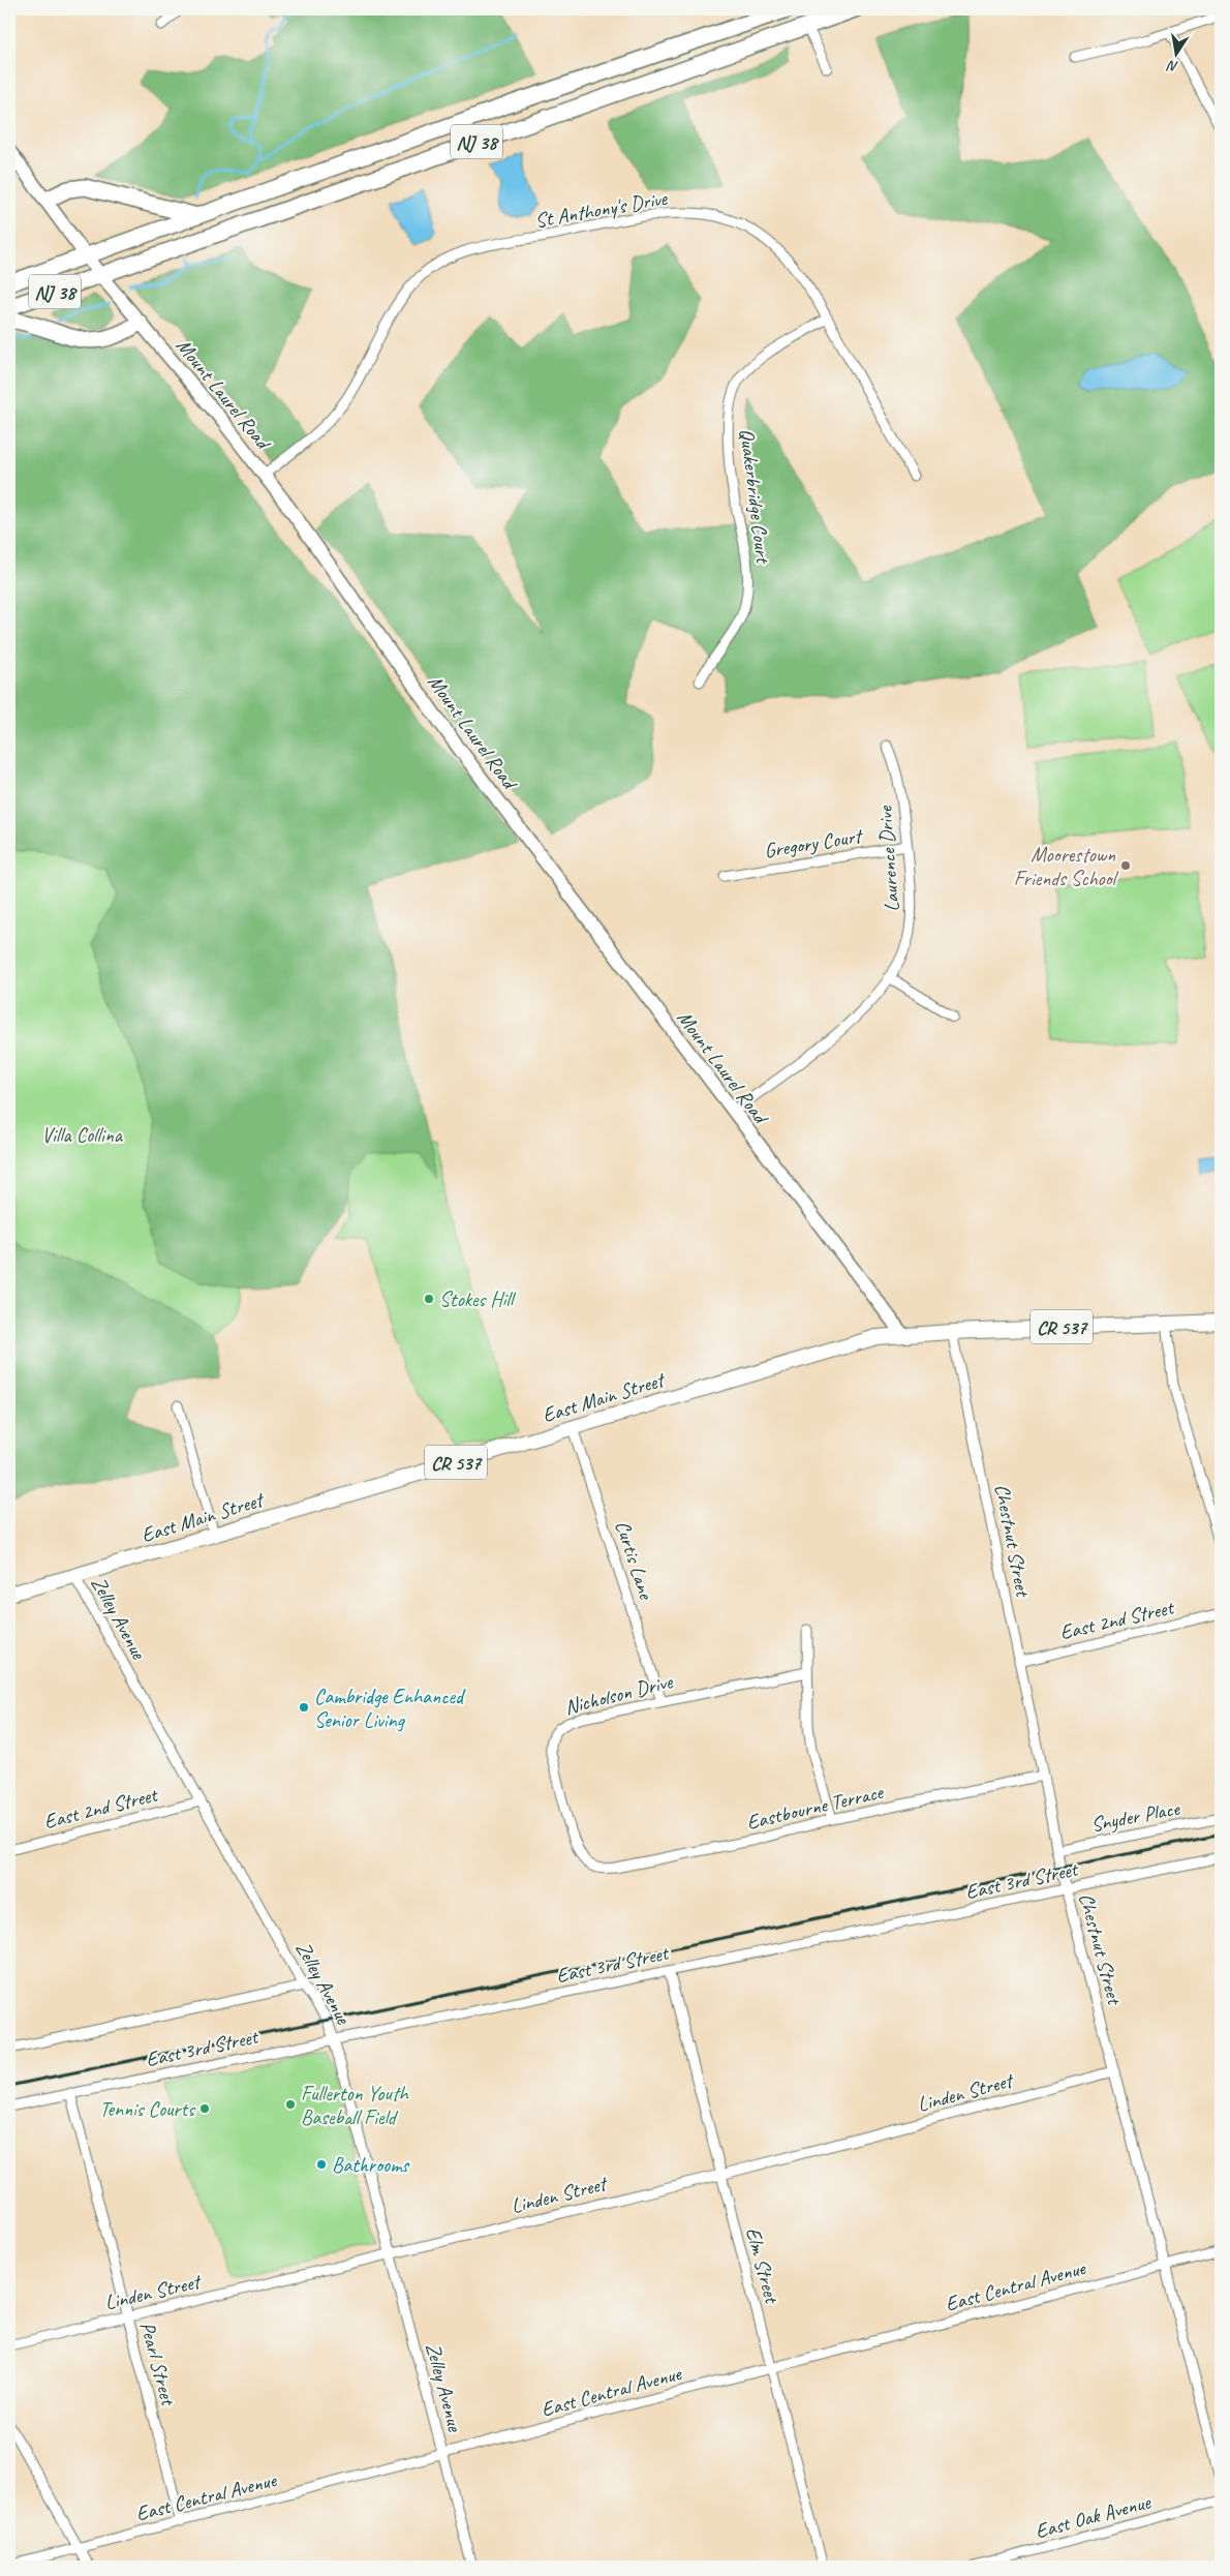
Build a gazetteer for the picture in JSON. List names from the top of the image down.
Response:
{
  "streets": {
    "highway": ["NJ 38"],
    "main road": ["Mount Laurel Road", "CR 537", "East Main Street"],
    "street": [
      "St Anthony's Drive",
      "Quakerbridge Court",
      "Gregory Court",
      "Laurence Drive",
      "Chestnut Street",
      "Curtis Lane",
      "Zelley Avenue",
      "East 2nd Street",
      "Nicholson Drive",
      "Eastbourne Terrace",
      "Snyder Place",
      "East 3rd Street",
      "Linden Street",
      "Elm Street",
      "East Central Avenue",
      "Pearl Street",
      "East Oak Avenue"
    ]
  },
  "crossings": [
    ["NJ 38", "Mount Laurel Road"],
    ["St Anthony's Drive", "Mount Laurel Road"],
    ["St Anthony's Drive", "Quakerbridge Court"],
    ["Mount Laurel Road", "Laurence Drive"],
    ["Mount Laurel Road", "East Main Street"],
    ["Gregory Court", "Laurence Drive"],
    ["East Main Street", "Chestnut Street"],
    ["East Main Street", "Curtis Lane"],
    ["East Main Street", "Zelley Avenue"],
    ["Chestnut Street", "East 2nd Street"],
    ["Chestnut Street", "Eastbourne Terrace"],
    ["Chestnut Street", "Snyder Place"],
    ["Chestnut Street", "East 3rd Street"],
    ["Chestnut Street", "Linden Street"],
    ["Chestnut Street", "East Central Avenue"],
    ["Curtis Lane", "Nicholson Drive"],
    ["Zelley Avenue", "East 2nd Street"],
    ["Zelley Avenue", "East 3rd Street"],
    ["Zelley Avenue", "Linden Street"],
    ["Zelley Avenue", "East Central Avenue"],
    ["Nicholson Drive", "Eastbourne Terrace"],
    ["East 3rd Street", "Elm Street"],
    ["East 3rd Street", "Pearl Street"],
    ["Linden Street", "Elm Street"],
    ["Linden Street", "Pearl Street"],
    ["Elm Street", "East Central Avenue"],
    ["East Central Avenue", "Pearl Street"]
  ],
  "parks": ["Villa Collina"],
  "places": [
    "Moorestown Friends School",
    "Stokes Hill",
    "Cambridge Enhanced Senior Living",
    "Fullerton Youth Baseball Field",
    "Tennis Courts",
    "Bathrooms"
  ],
  "north": "bottom"
}
